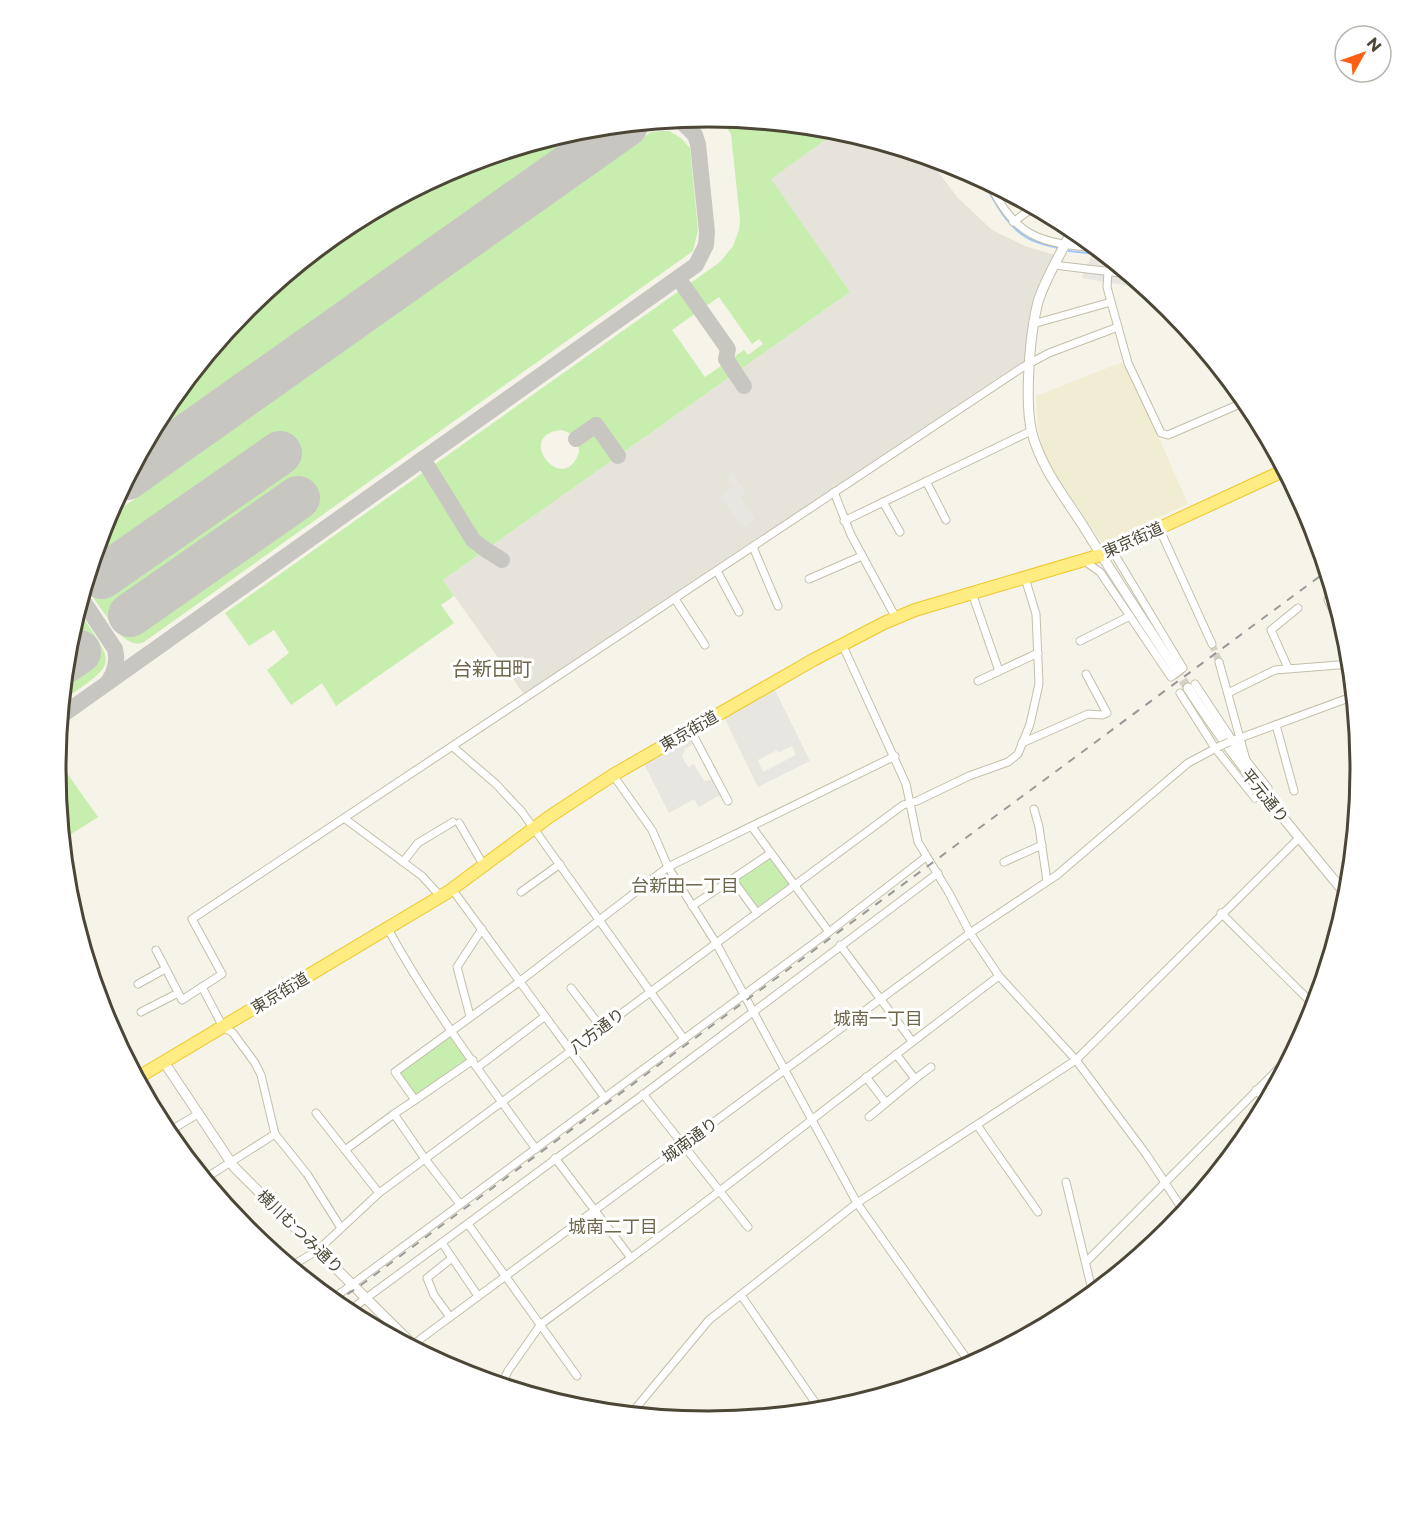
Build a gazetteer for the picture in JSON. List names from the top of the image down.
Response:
{
  "streets": {
    "highway": ["東京街道"],
    "street": [
      "平元通り",
      "八方通り",
      "城南通り",
      "横川むつみ通り"
    ]
  },
  "crossings": [
    ["東京街道", "横川むつみ通り"],
    ["八方通り", "横川むつみ通り"]
  ],
  "districts": [
    "台新田町",
    "台新田一丁目",
    "城南一丁目",
    "城南二丁目"
  ],
  "north": "top right"
}
